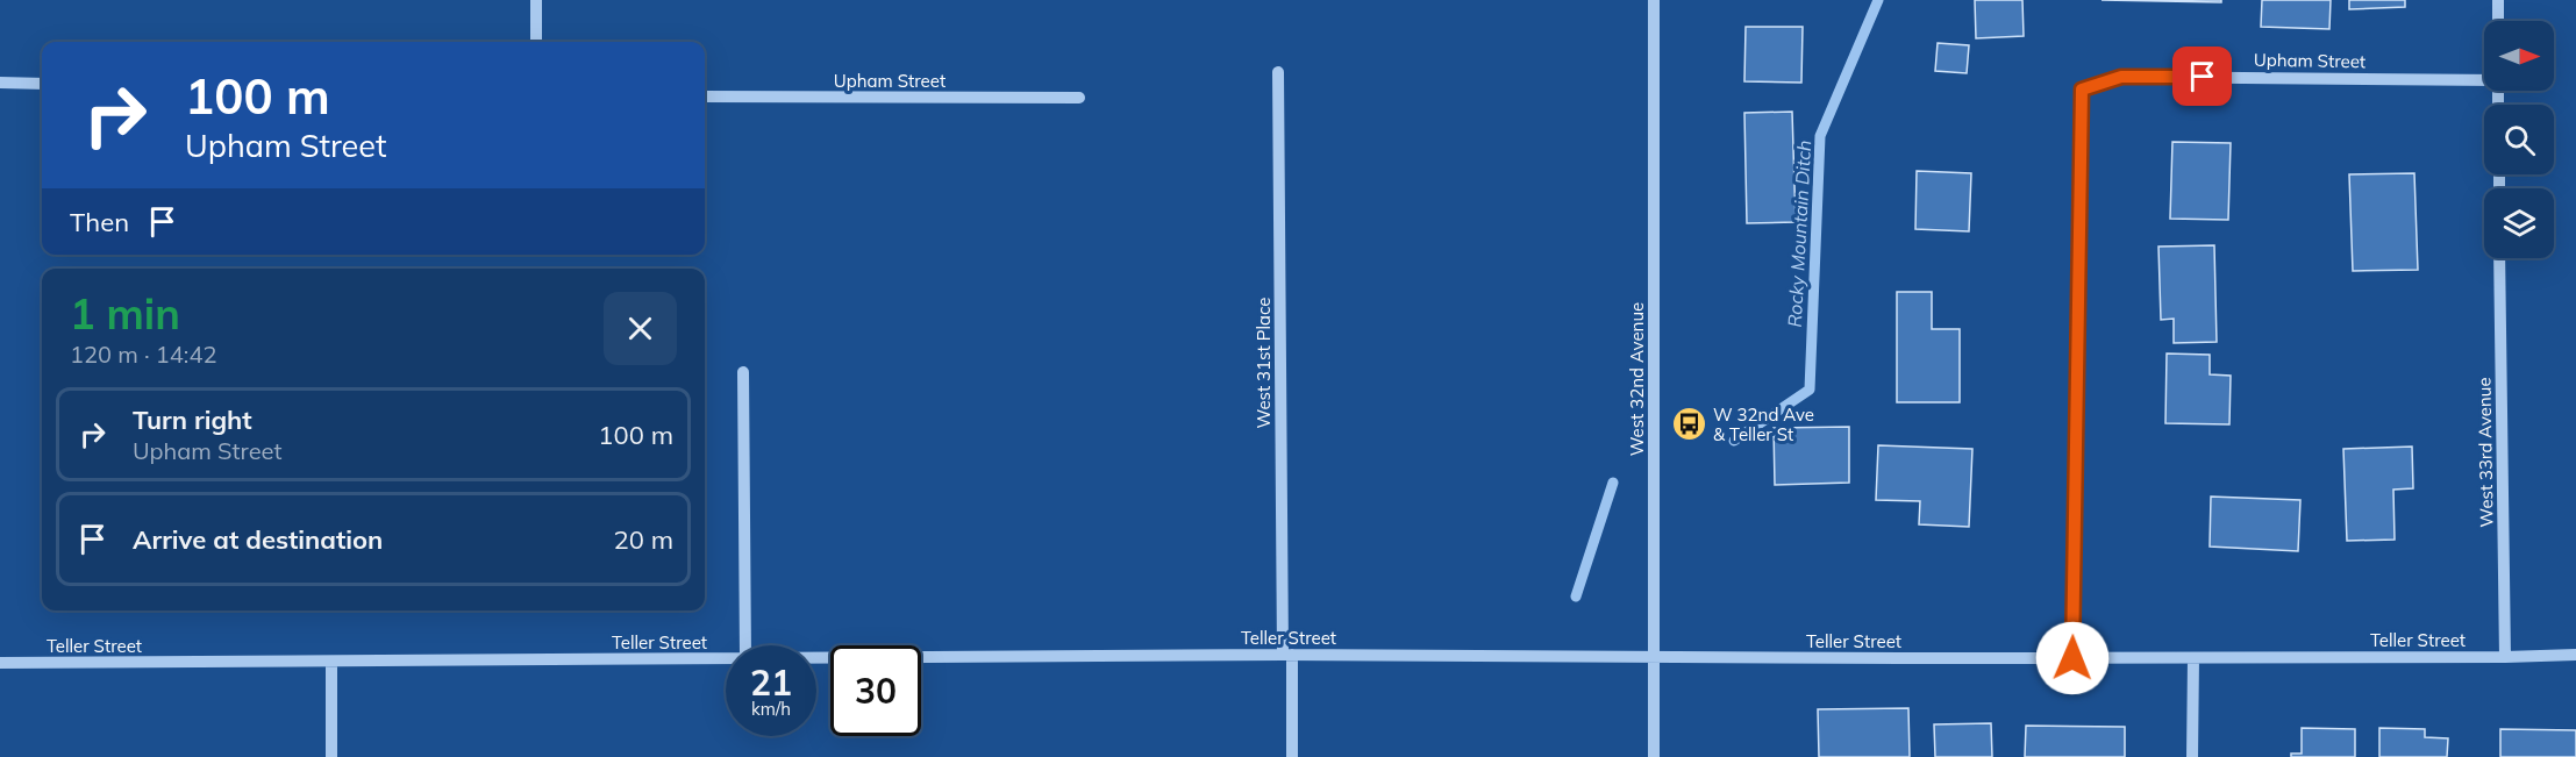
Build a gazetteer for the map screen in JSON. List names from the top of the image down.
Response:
{
  "streets": {
    "street": [
      "Upham Street",
      "West 31st Place",
      "West 32nd Avenue",
      "West 33rd Avenue",
      "Teller Street"
    ]
  },
  "crossings": [
    ["Upham Street", "Teller Street"],
    ["West 31st Place", "Teller Street"],
    ["West 32nd Avenue", "Teller Street"],
    ["West 33rd Avenue", "Teller Street"]
  ],
  "water": ["Rocky Mountain Ditch"],
  "places": {
    "bus stop": ["W 32nd Ave & Teller St"]
  },
  "north": "right",
  "page": {
    "turn": ["100 m", "Upham Street"],
    "then": "Then",
    "heading": ["1 min", "120 m · 14:42"],
    "list": [
      {
        "name": "Turn right",
        "note": "Upham Street",
        "value": "100 m"
      },
      {
        "name": "Arrive at destination",
        "value": "20 m"
      }
    ],
    "speed": "21 km/h",
    "limit": "30"
  }
}
